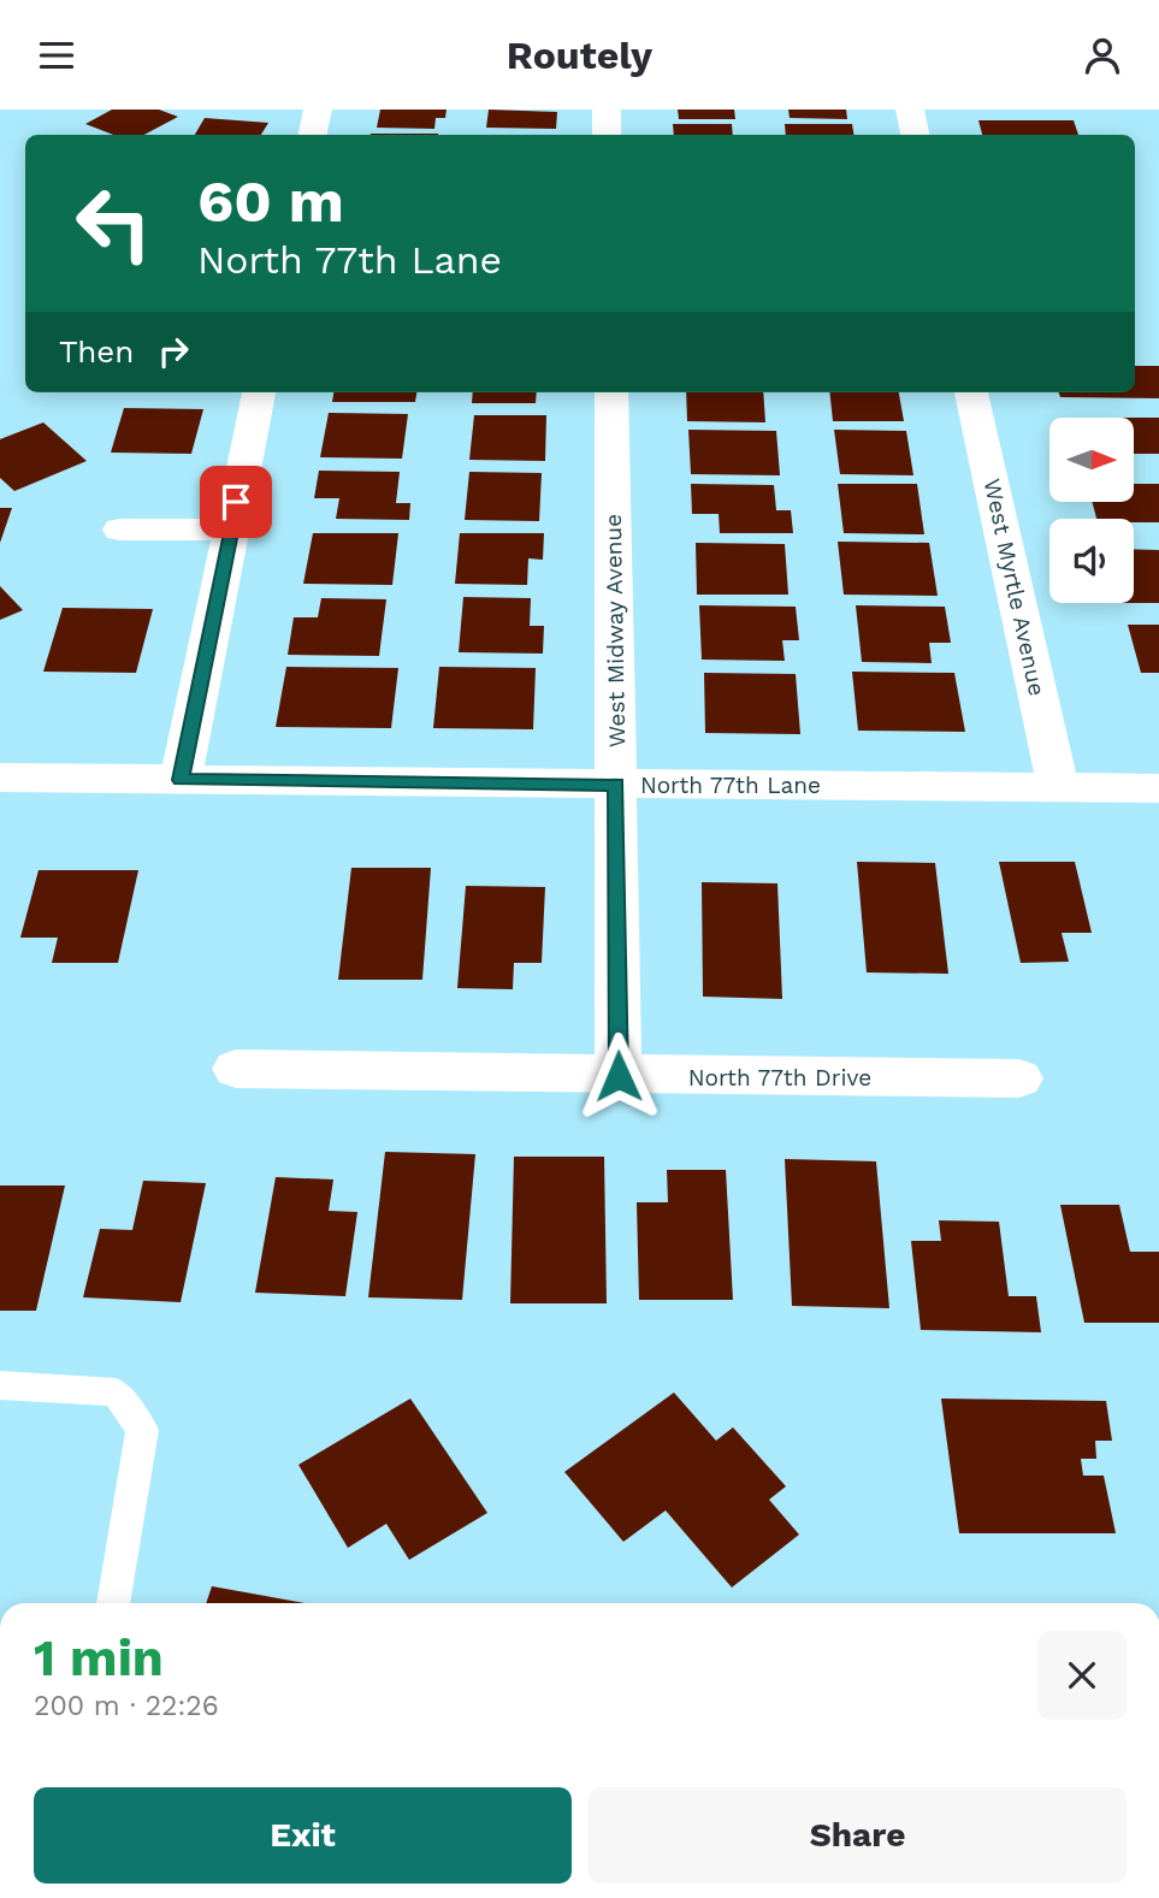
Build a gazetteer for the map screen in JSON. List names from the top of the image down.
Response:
{
  "streets": {
    "street": [
      "West Myrtle Avenue",
      "West Midway Avenue",
      "North 77th Lane",
      "North 77th Drive"
    ]
  },
  "crossings": [
    ["West Myrtle Avenue", "North 77th Lane"],
    ["West Midway Avenue", "North 77th Lane"],
    ["West Midway Avenue", "North 77th Drive"]
  ],
  "north": "right",
  "page": {
    "header": "Routely",
    "turn": ["60 m", "North 77th Lane"],
    "then": "Then",
    "heading": ["1 min", "200 m · 22:26"],
    "buttons": ["Exit", "Share"]
  }
}
